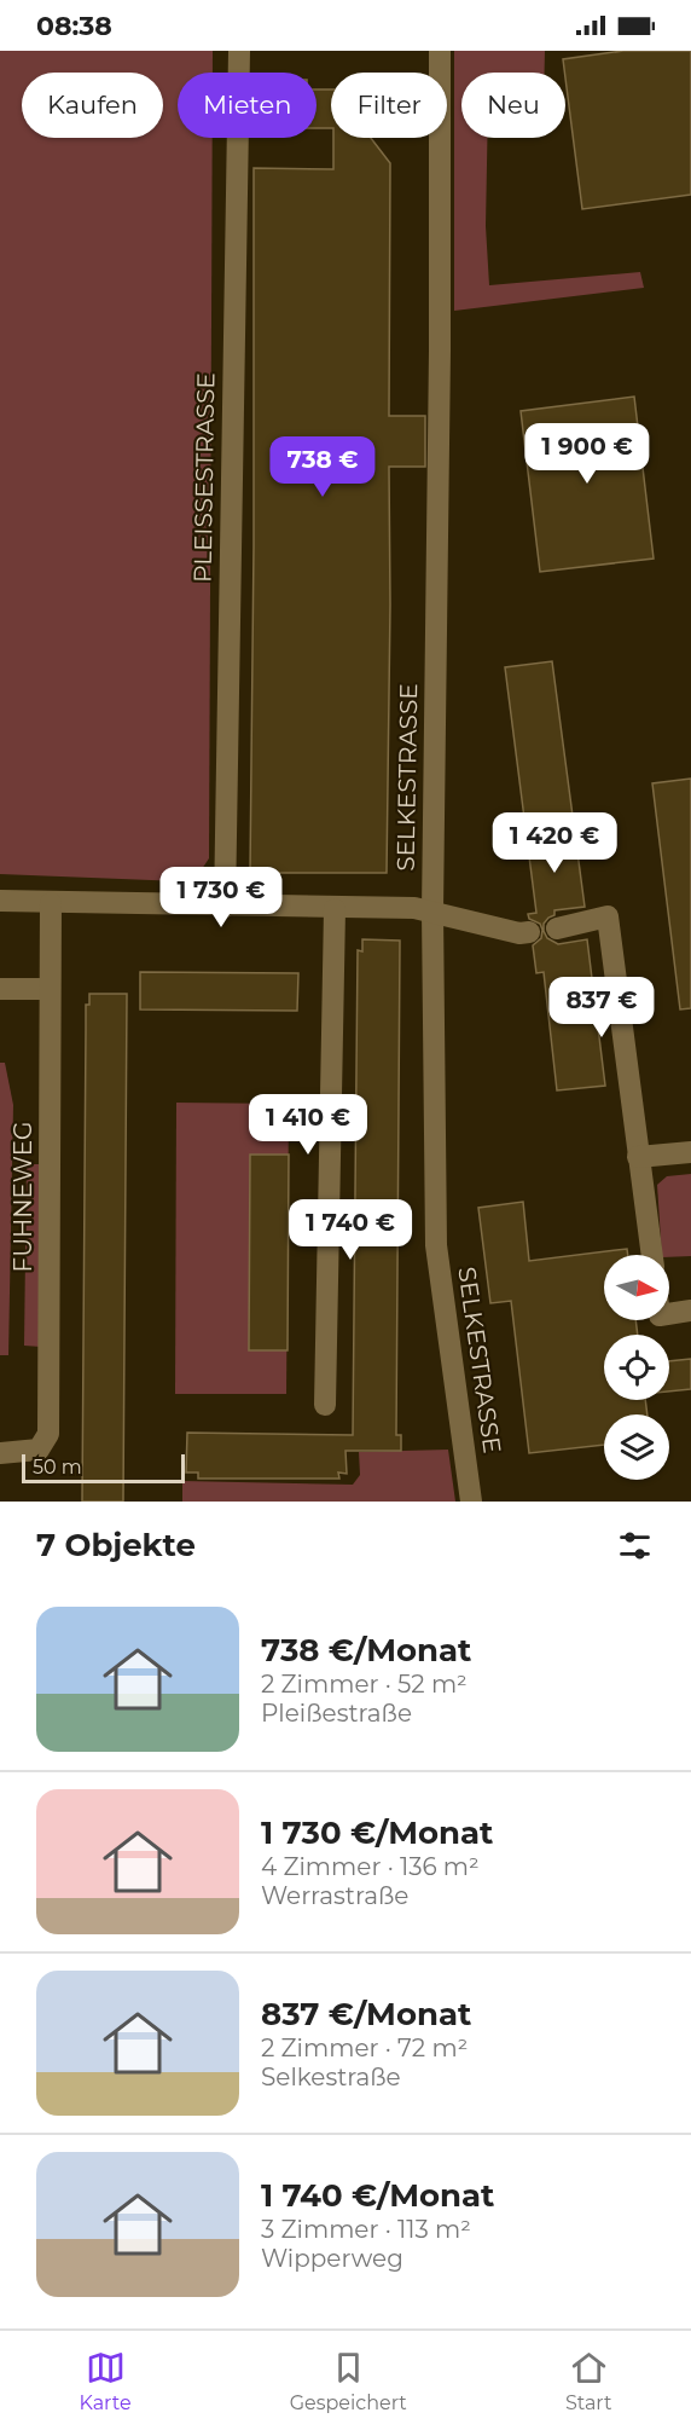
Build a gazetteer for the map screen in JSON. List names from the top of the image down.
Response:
{
  "streets": {
    "street": ["PLEISSESTRASSE", "SELKESTRASSE", "FUHNEWEG"]
  },
  "scale_bar": "50 m",
  "north": "right",
  "page": {
    "status": "08:38",
    "chip": [
      "Kaufen",
      "Mieten",
      "Filter",
      "Neu"
    ],
    "price": [
      "1 900 €",
      "738 €",
      "1 420 €",
      "1 730 €",
      "837 €",
      "1 410 €",
      "1 740 €"
    ],
    "scale": "50 m",
    "heading": "7 Objekte",
    "list": [
      {
        "name": "738 €/Monat",
        "note": "2 Zimmer · 52 m² · Pleißestraße"
      },
      {
        "name": "1 730 €/Monat",
        "note": "4 Zimmer · 136 m² · Werrastraße"
      },
      {
        "name": "837 €/Monat",
        "note": "2 Zimmer · 72 m² · Selkestraße"
      },
      {
        "name": "1 740 €/Monat",
        "note": "3 Zimmer · 113 m² · Wipperweg"
      }
    ],
    "tabs": ["Karte", "Gespeichert", "Start"]
  }
}
